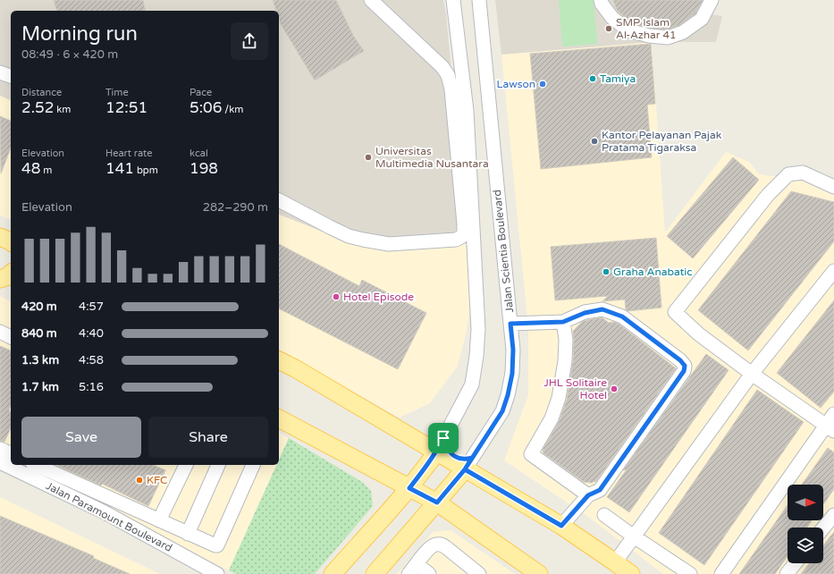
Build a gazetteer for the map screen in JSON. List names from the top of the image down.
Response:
{
  "streets": {
    "main road": ["Jalan Scientia Boulevard"],
    "street": ["Jalan Paramount Boulevard"]
  },
  "places": [
    "SMP Islam Al-Azhar 41",
    "Tamiya",
    "Lawson",
    "Kantor Pelayanan Pajak Pratama Tigaraksa",
    "Universitas Multimedia Nusantara",
    "Graha Anabatic",
    "Hotel Episode",
    "JHL Solitaire Hotel",
    "KFC"
  ],
  "north": "right",
  "page": {
    "heading": ["Morning run", "08:49 · 6 × 420 m"],
    "stats": [
      ["Distance", "2.52 km"],
      ["Time", "12:51"],
      ["Pace", "5:06 /km"],
      ["Elevation", "48 m"],
      ["Heart rate", "141 bpm"],
      ["kcal", "198"]
    ],
    "chart": ["Elevation", "282–290 m"],
    "list": [
      {
        "name": "420 m",
        "note": "4:57"
      },
      {
        "name": "840 m",
        "note": "4:40"
      },
      {
        "name": "1.3 km",
        "note": "4:58"
      },
      {
        "name": "1.7 km",
        "note": "5:16"
      }
    ],
    "buttons": ["Save", "Share"]
  }
}
